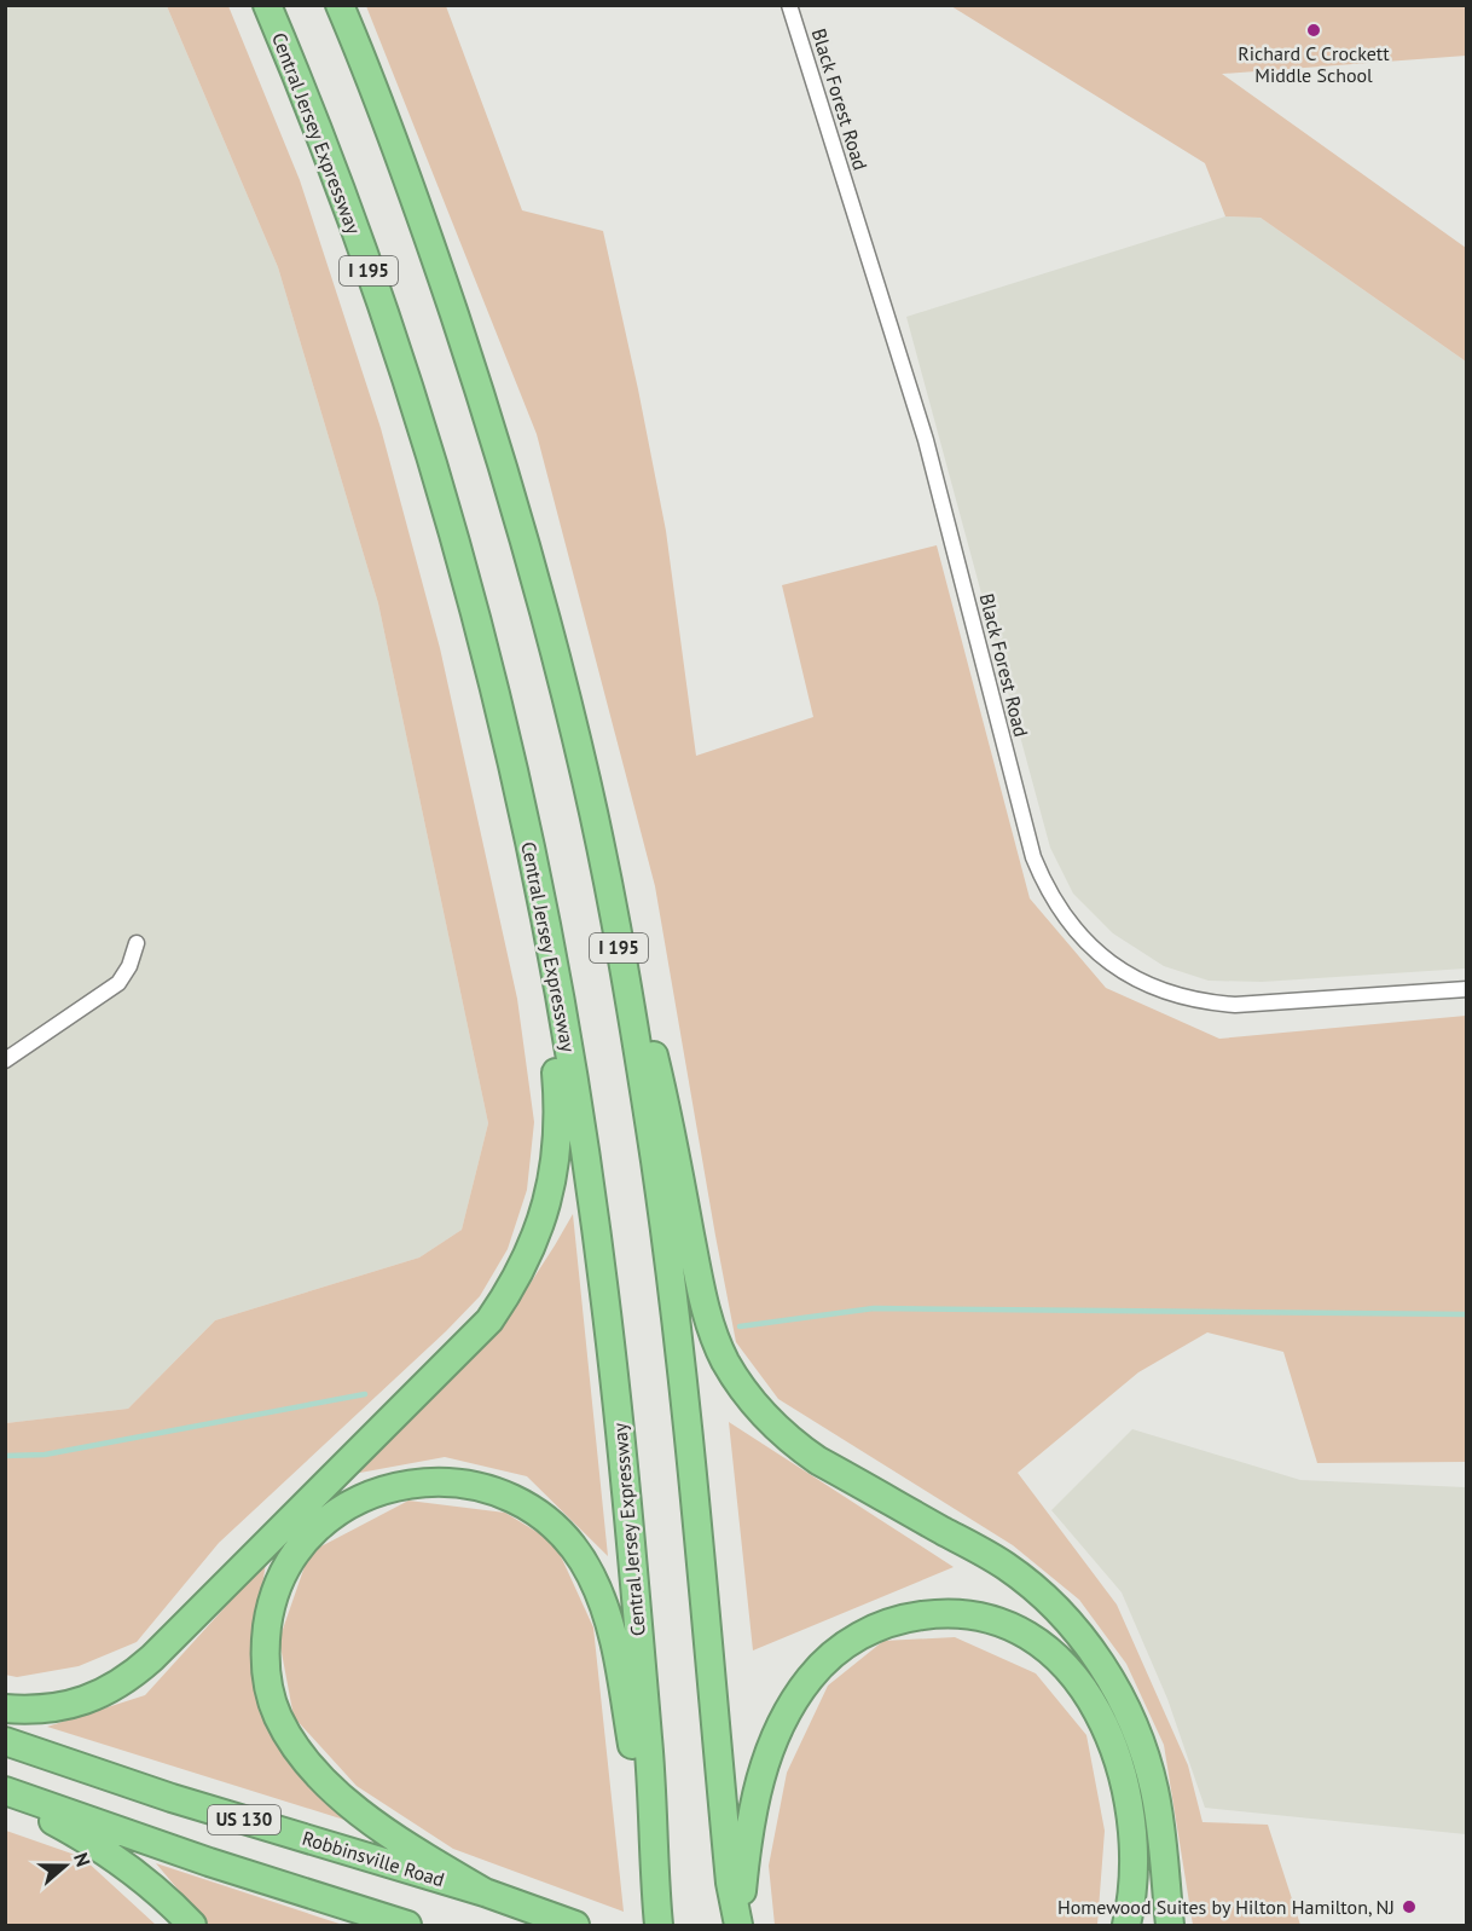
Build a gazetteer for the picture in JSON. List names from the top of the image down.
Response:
{
  "streets": {
    "highway": [
      "Central Jersey Expressway",
      "I 195",
      "US 130",
      "Robbinsville Road"
    ],
    "street": ["Black Forest Road"]
  },
  "places": ["Richard C Crockett Middle School", "Homewood Suites by Hilton Hamilton, NJ"],
  "north": "right"
}
